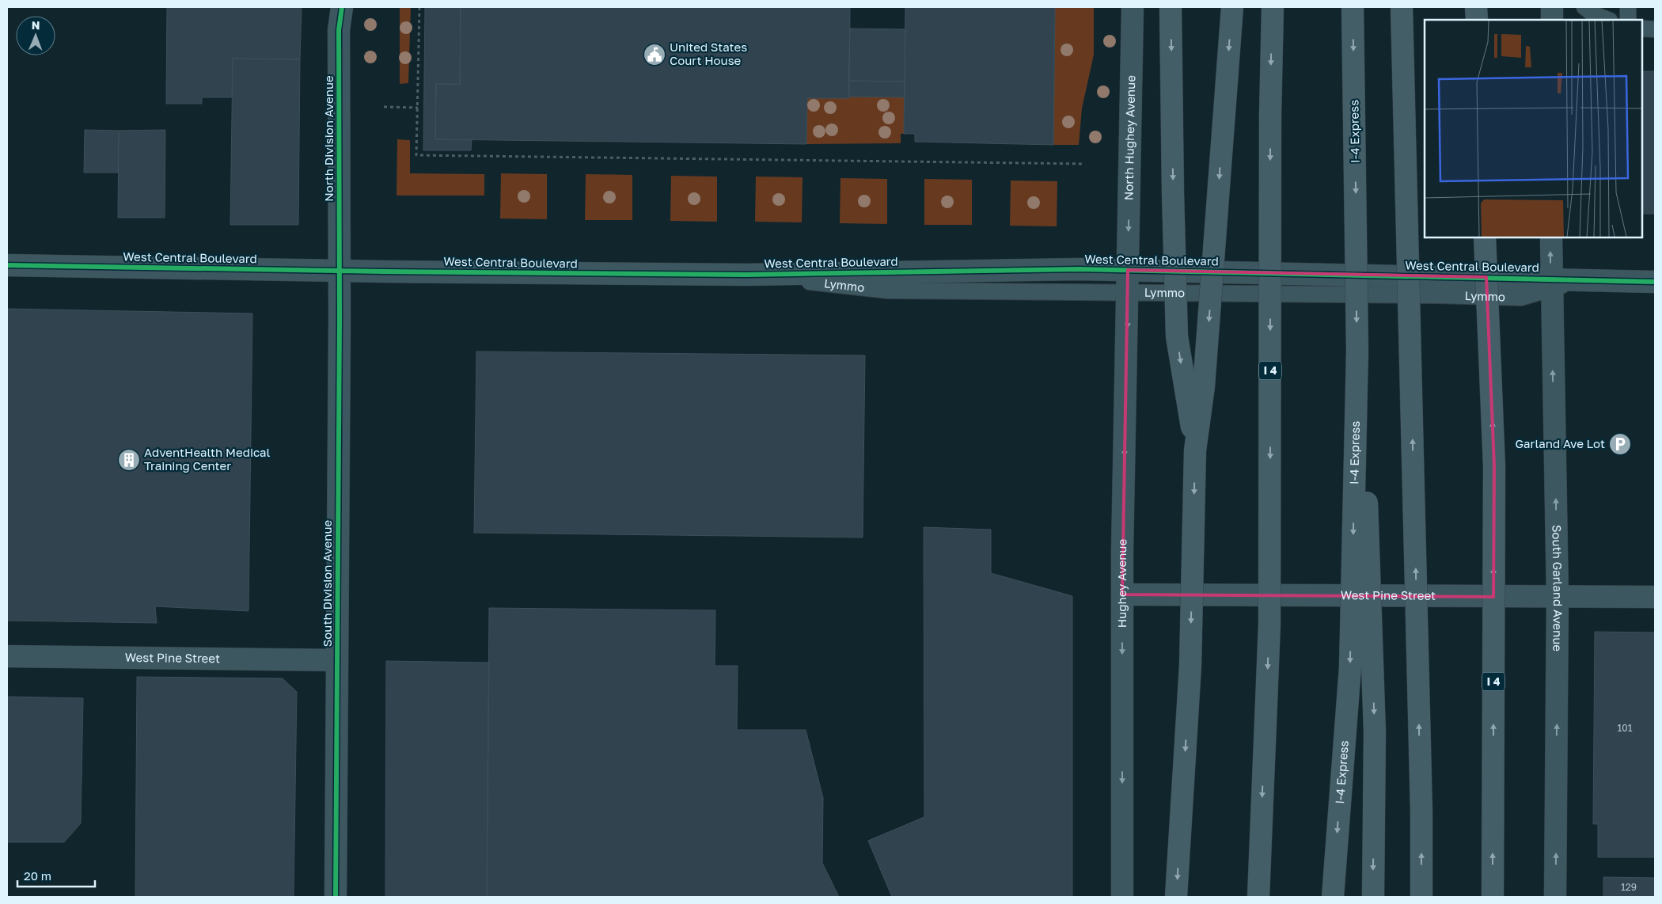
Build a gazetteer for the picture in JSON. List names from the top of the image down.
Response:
{
  "streets": {
    "highway": ["I-4 Express", "I 4"],
    "street": [
      "North Division Avenue",
      "North Hughey Avenue",
      "West Central Boulevard",
      "South Division Avenue",
      "Hughey Avenue",
      "South Garland Avenue",
      "West Pine Street"
    ],
    "lane": ["Lymmo"]
  },
  "crossings": [
    ["North Division Avenue", "West Central Boulevard"],
    ["North Division Avenue", "Lymmo"],
    ["North Division Avenue", "South Division Avenue"],
    ["North Hughey Avenue", "West Central Boulevard"],
    ["North Hughey Avenue", "Hughey Avenue"],
    ["West Central Boulevard", "Lymmo"],
    ["West Central Boulevard", "South Division Avenue"],
    ["West Central Boulevard", "Hughey Avenue"],
    ["West Central Boulevard", "South Garland Avenue"],
    ["Lymmo", "South Division Avenue"],
    ["Lymmo", "Hughey Avenue"],
    ["Lymmo", "South Garland Avenue"],
    ["South Division Avenue", "West Pine Street"],
    ["Hughey Avenue", "West Pine Street"],
    ["South Garland Avenue", "West Pine Street"]
  ],
  "one_way": ["North Hughey Avenue", "Hughey Avenue", "South Garland Avenue"],
  "places": {
    "public building": ["United States Court House"],
    "parking": ["Garland Ave Lot"],
    "building": ["AdventHealth Medical Training Center"]
  },
  "house_numbers": ["101", "129"],
  "scale_bar": "20 m",
  "north": "top"
}
